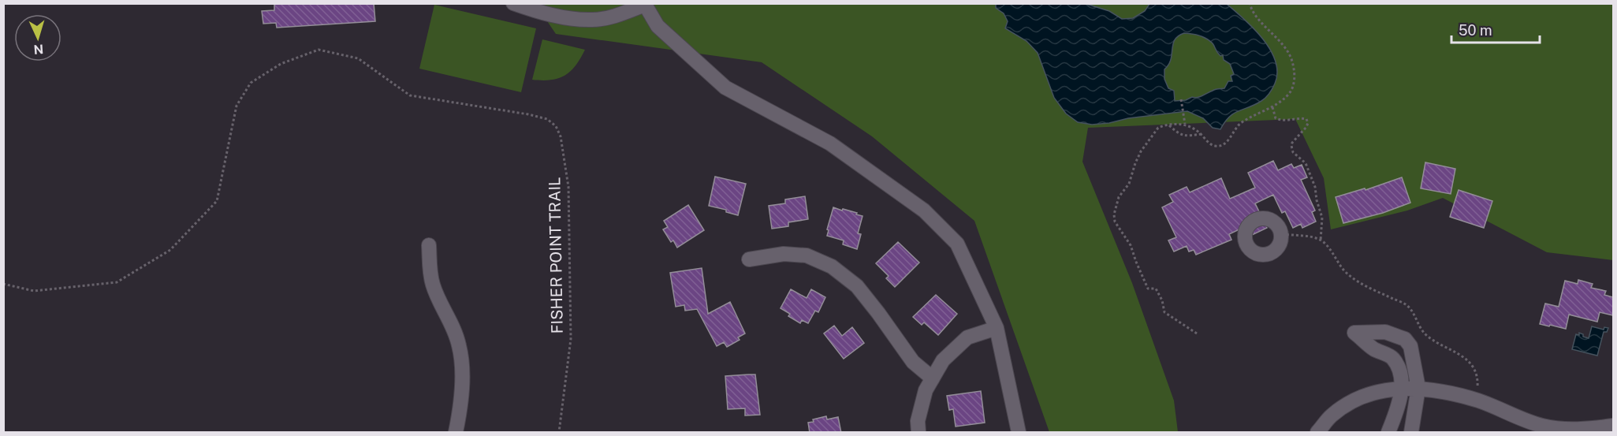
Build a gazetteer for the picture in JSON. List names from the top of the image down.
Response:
{
  "streets": {
    "path": ["FISHER POINT TRAIL"]
  },
  "scale_bar": "50 m",
  "north": "bottom"
}
